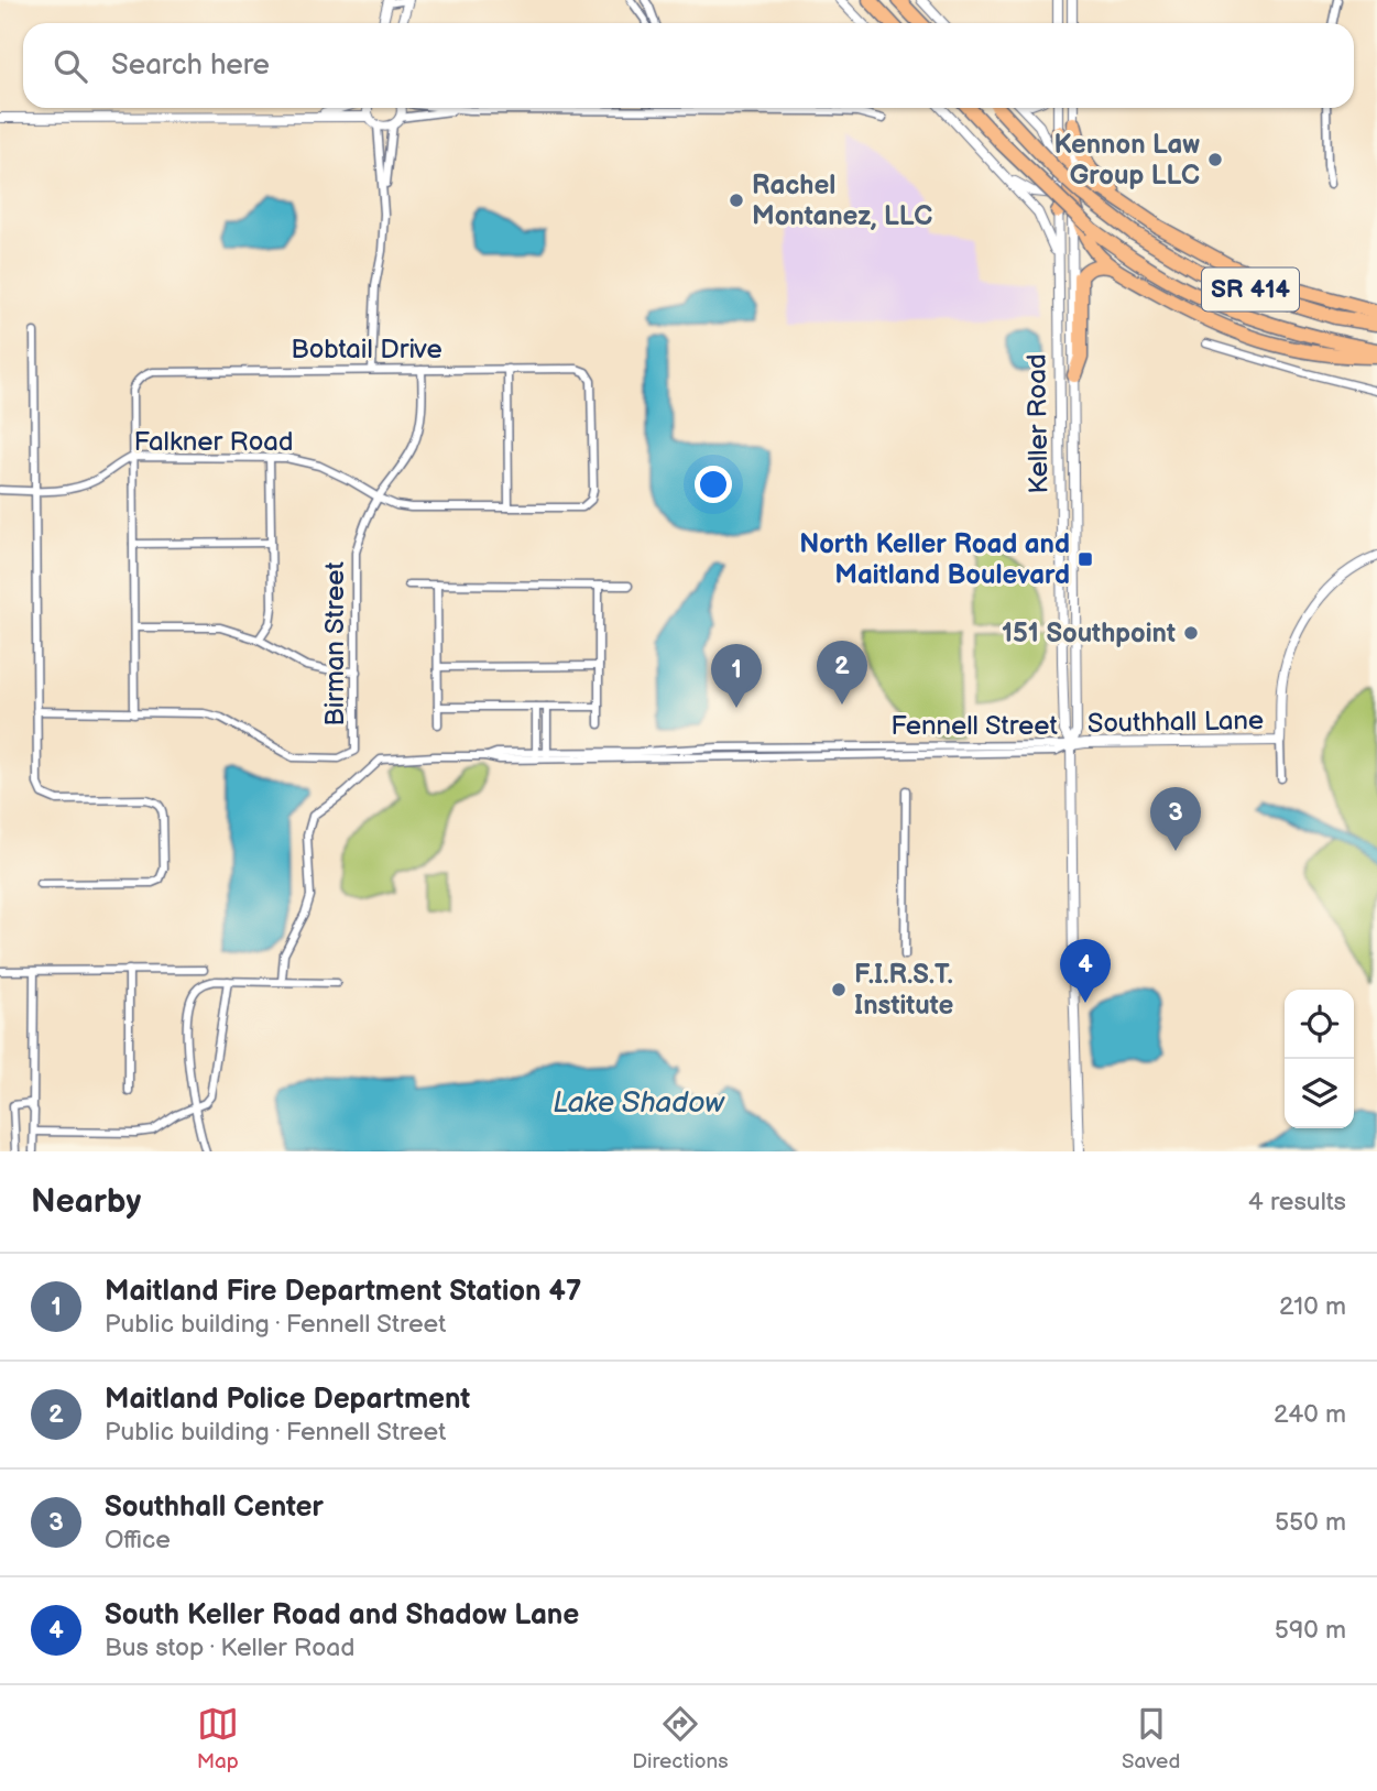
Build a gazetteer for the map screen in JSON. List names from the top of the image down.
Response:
{
  "streets": {
    "highway": ["SR 414"],
    "street": [
      "Bobtail Drive",
      "Keller Road",
      "Falkner Road",
      "Birman Street",
      "Southhall Lane",
      "Fennell Street"
    ]
  },
  "crossings": [
    ["Bobtail Drive", "Falkner Road"],
    ["Bobtail Drive", "Birman Street"],
    ["Keller Road", "Southhall Lane"],
    ["Keller Road", "Fennell Street"],
    ["Falkner Road", "Birman Street"],
    ["Southhall Lane", "Fennell Street"]
  ],
  "water": ["Lake Shadow"],
  "places": {
    "other": [
      "Kennon Law Group LLC",
      "Rachel Montanez, LLC",
      "151 Southpoint",
      "F.I.R.S.T. Institute"
    ],
    "transit": ["North Keller Road and Maitland Boulevard"]
  },
  "page": {
    "search": "Search here",
    "pins": [
      "2",
      "1",
      "3",
      "4"
    ],
    "heading": ["Nearby", "4 results"],
    "list": [
      {
        "mark": "1",
        "name": "Maitland Fire Department Station 47",
        "note": "Public building · Fennell Street",
        "value": "210 m"
      },
      {
        "mark": "2",
        "name": "Maitland Police Department",
        "note": "Public building · Fennell Street",
        "value": "240 m"
      },
      {
        "mark": "3",
        "name": "Southhall Center",
        "note": "Office",
        "value": "550 m"
      },
      {
        "mark": "4",
        "name": "South Keller Road and Shadow Lane",
        "note": "Bus stop · Keller Road",
        "value": "590 m"
      }
    ],
    "nav": ["Map", "Directions", "Saved"]
  }
}
